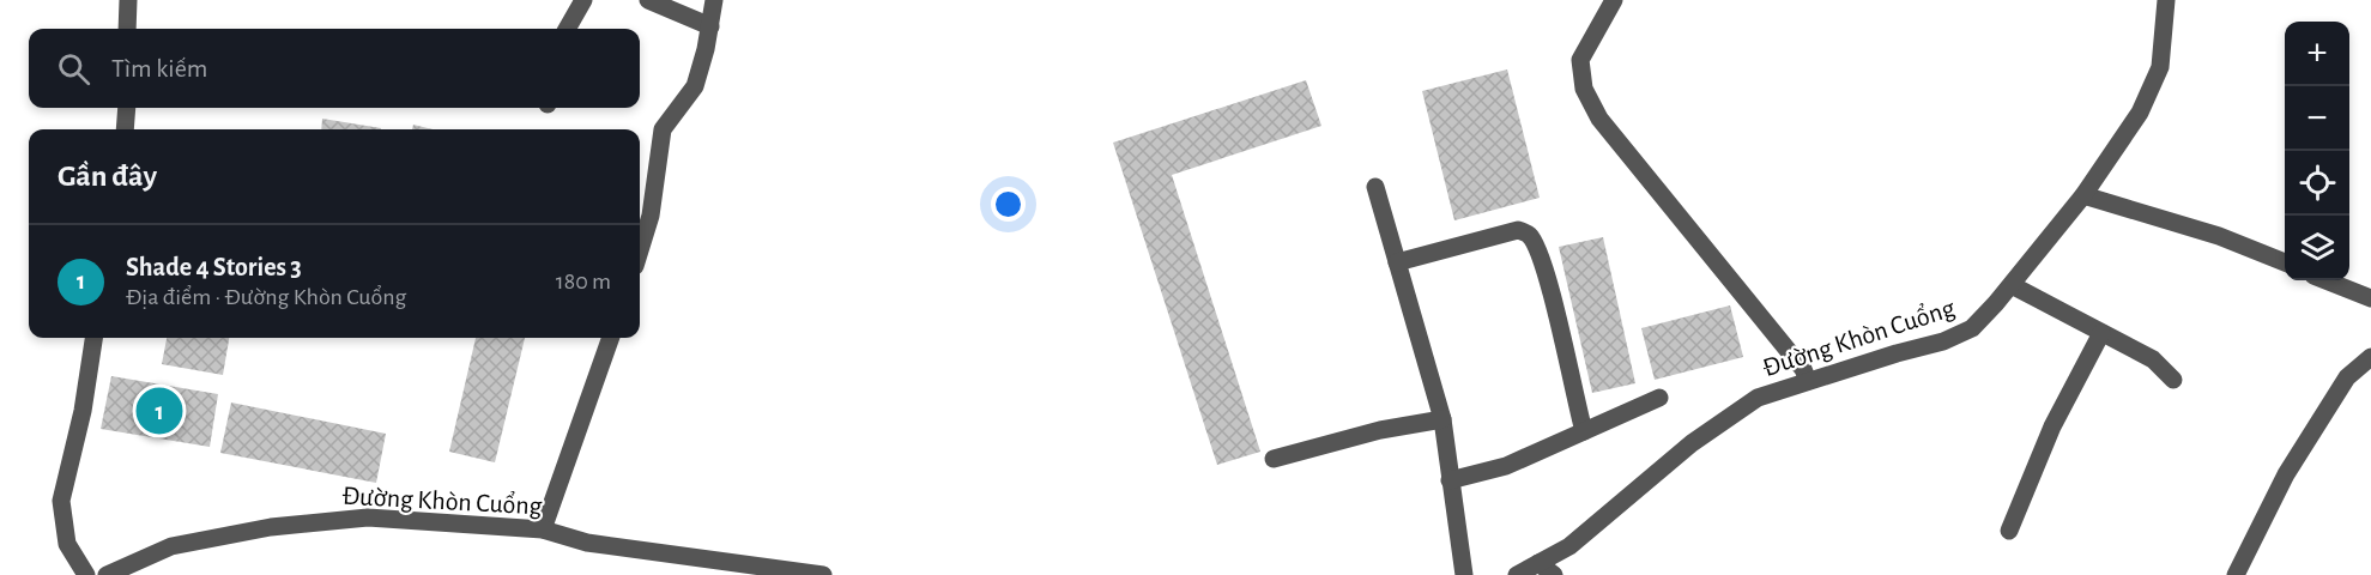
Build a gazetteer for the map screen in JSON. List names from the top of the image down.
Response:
{
  "streets": {
    "street": ["Đường Khòn Cuổng"]
  },
  "page": {
    "map_buttons": ["+", "−"],
    "search": "Tìm kiếm",
    "heading": "Gần đây",
    "list": [
      {
        "mark": "1",
        "name": "Shade 4 Stories 3",
        "note": "Địa điểm · Đường Khòn Cuổng",
        "value": "180 m"
      }
    ],
    "pins": "1"
  }
}
